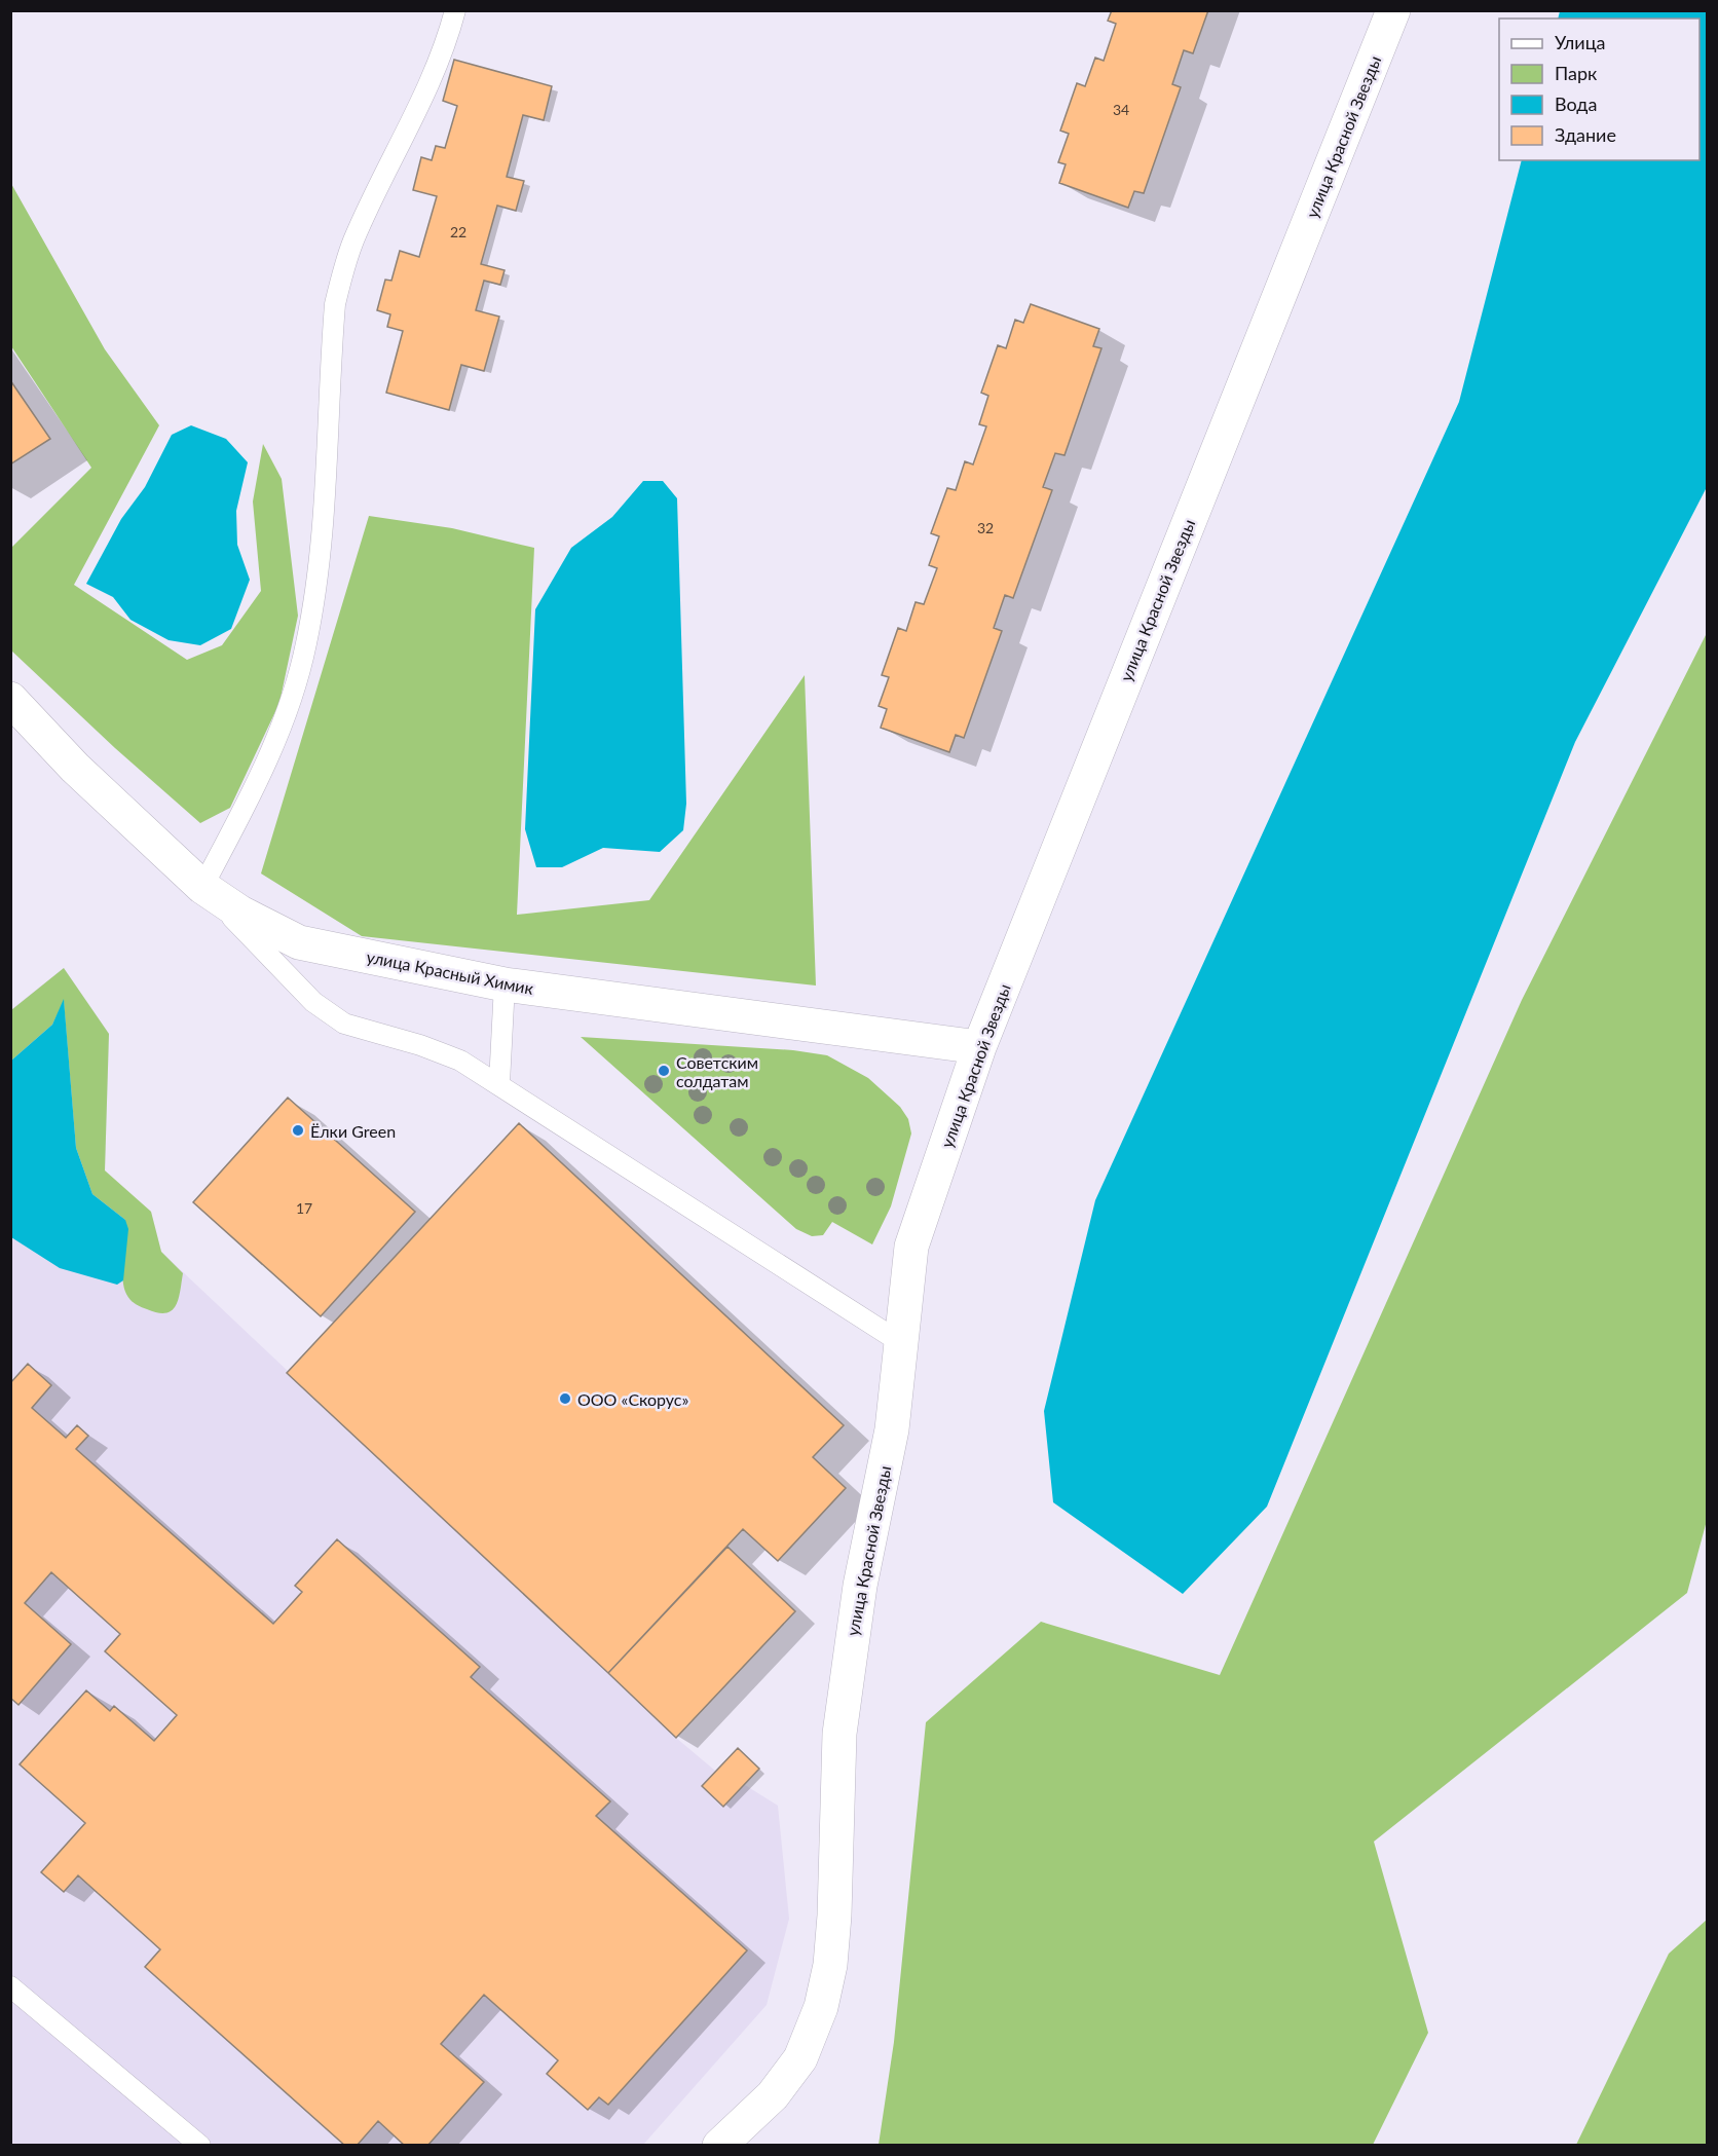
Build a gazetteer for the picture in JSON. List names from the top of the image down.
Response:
{
  "streets": {
    "street": ["улица Красной Звезды", "улица Красный Химик"]
  },
  "crossings": [
    ["улица Красной Звезды", "улица Красный Химик"]
  ],
  "places": ["Советским солдатам", "Ёлки Green", "ООО «Скорус»"],
  "house_numbers": [
    "34",
    "22",
    "32",
    "17"
  ],
  "legend": [
    "Улица",
    "Парк",
    "Вода",
    "Здание"
  ]
}
